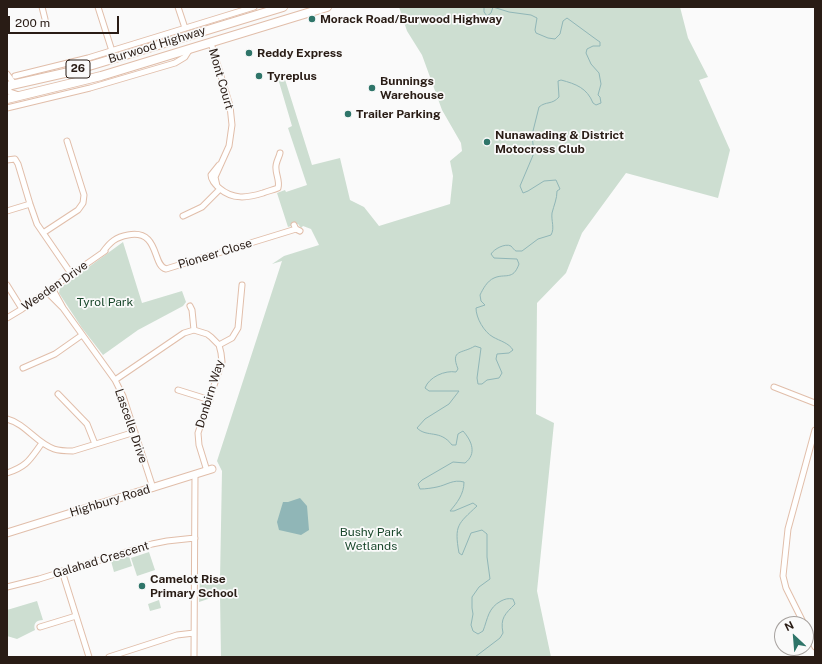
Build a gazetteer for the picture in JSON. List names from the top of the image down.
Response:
{
  "streets": {
    "highway": ["Burwood Highway", "26"],
    "main road": ["Highbury Road"],
    "street": [
      "Mont Court",
      "Pioneer Close",
      "Weeden Drive",
      "Donbirn Way",
      "Lascelle Drive",
      "Galahad Crescent"
    ]
  },
  "crossings": [
    ["Burwood Highway", "Mont Court"],
    ["Pioneer Close", "Weeden Drive"],
    ["Weeden Drive", "Lascelle Drive"],
    ["Donbirn Way", "Highbury Road"],
    ["Lascelle Drive", "Highbury Road"]
  ],
  "parks": ["Tyrol Park", "Bushy Park Wetlands"],
  "places": [
    "Morack Road/Burwood Highway",
    "Reddy Express",
    "Tyreplus",
    "Bunnings Warehouse",
    "Trailer Parking",
    "Nunawading & District Motocross Club",
    "Camelot Rise Primary School"
  ],
  "scale_bar": "200 m",
  "north": "top left"
}
